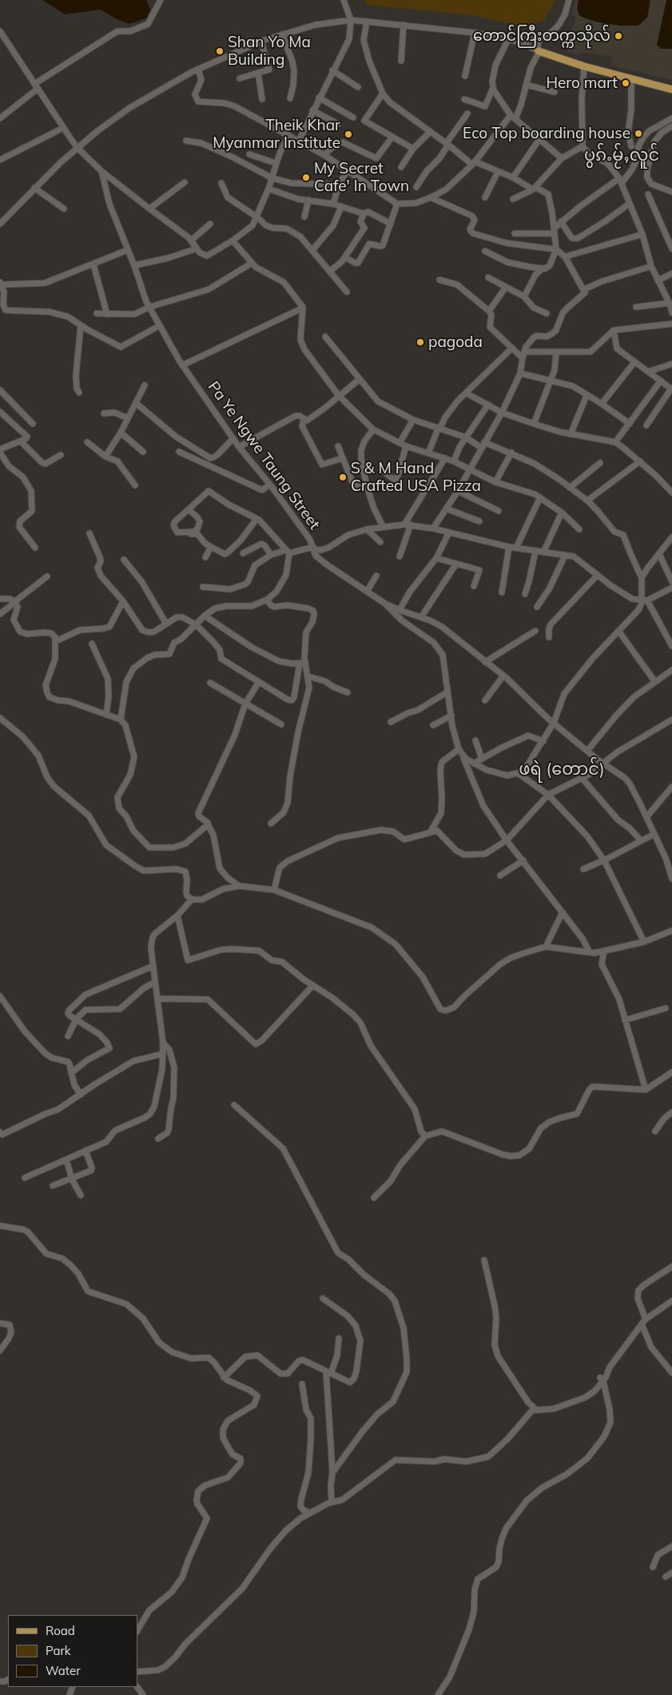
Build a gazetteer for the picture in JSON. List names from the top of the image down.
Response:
{
  "streets": {
    "street": ["Pa Ye Ngwe Taung Street"]
  },
  "districts": ["ပွၵ်ႉမႂ်ႇလူင်", "ဖရဲ (တောင်)"],
  "places": [
    "တောင်ကြီးတက္ကသိုလ်",
    "Shan Yo Ma Building",
    "Hero mart",
    "Eco Top boarding house",
    "Theik Khar Myanmar Institute",
    "My Secret Cafe' In Town",
    "pagoda",
    "S & M Hand Crafted USA Pizza"
  ],
  "legend": ["Road", "Park", "Water"]
}
